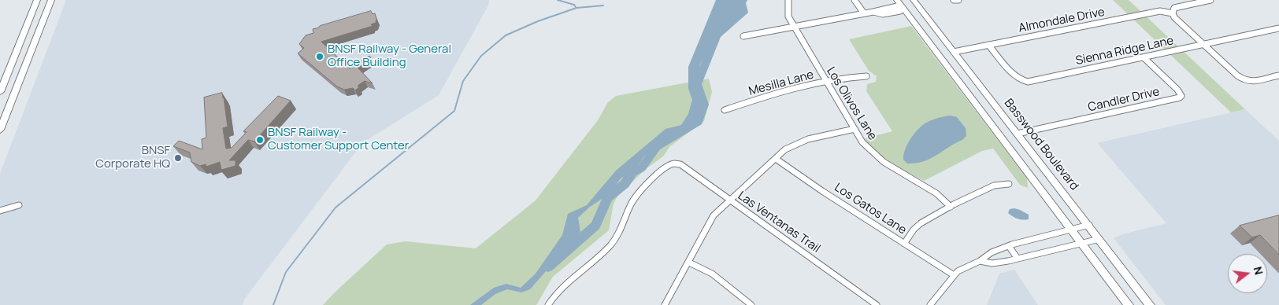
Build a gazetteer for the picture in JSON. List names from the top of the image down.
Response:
{
  "streets": {
    "main road": ["Basswood Boulevard"],
    "street": [
      "Almondale Drive",
      "Sienna Ridge Lane",
      "Mesilla Lane",
      "Candler Drive",
      "Los Olivos Lane",
      "Los Gatos Lane",
      "Las Ventanas Trail"
    ]
  },
  "crossings": [
    ["Almondale Drive", "Sienna Ridge Lane"],
    ["Almondale Drive", "Basswood Boulevard"],
    ["Sienna Ridge Lane", "Candler Drive"],
    ["Mesilla Lane", "Los Olivos Lane"],
    ["Candler Drive", "Basswood Boulevard"]
  ],
  "places": ["BNSF Railway - General Office Building", "BNSF Railway - Customer Support Center", "BNSF Corporate HQ"],
  "north": "right"
}
